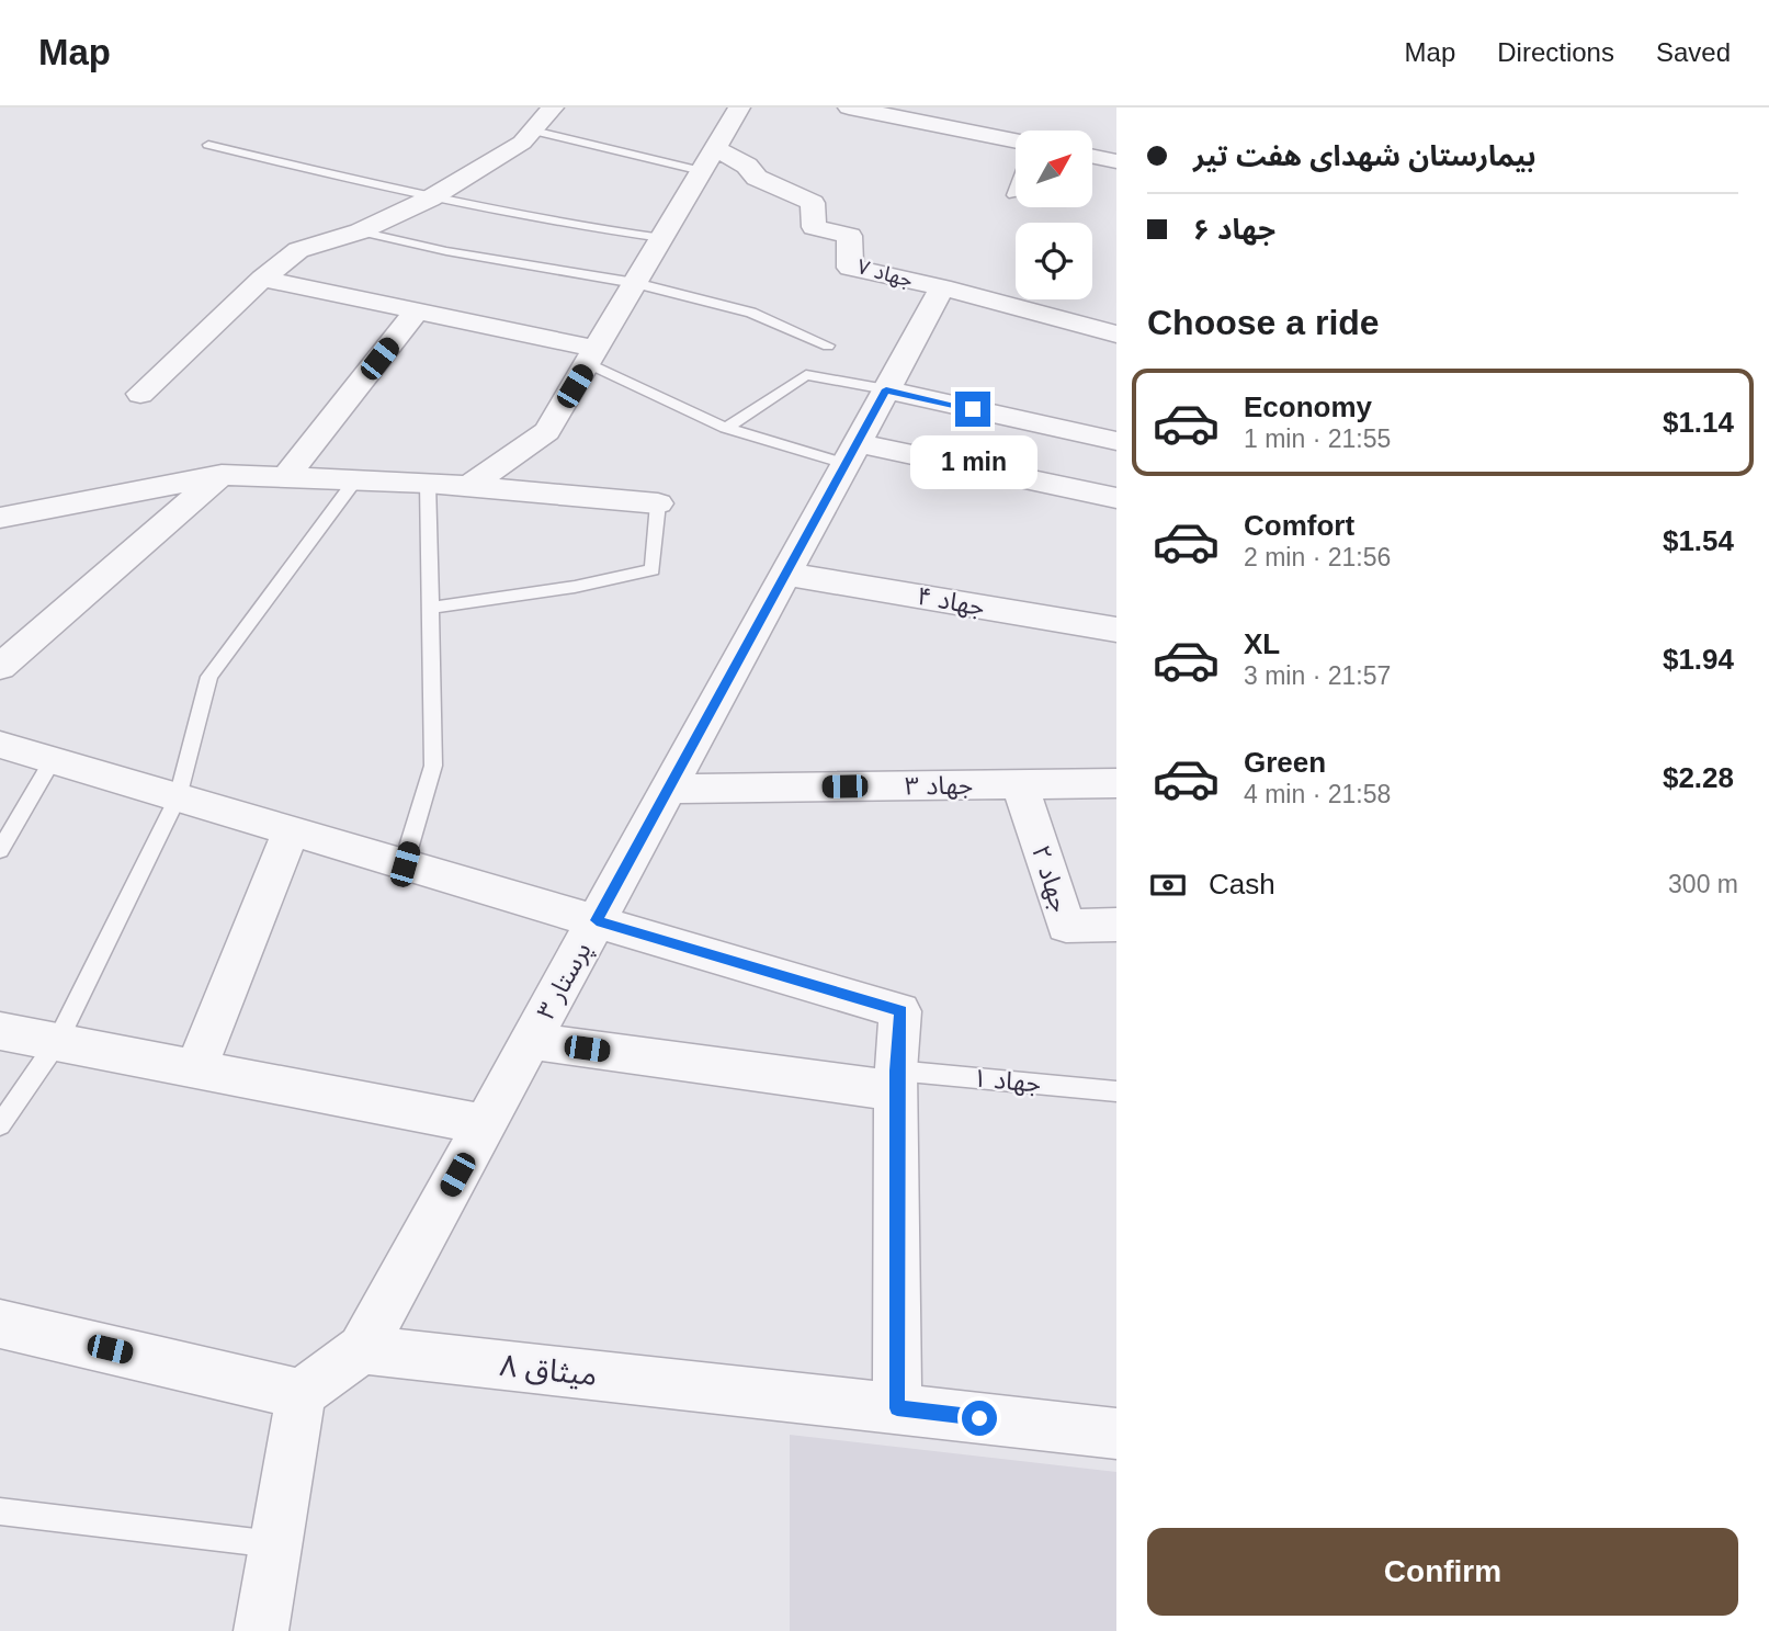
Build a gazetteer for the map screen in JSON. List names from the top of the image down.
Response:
{
  "streets": {
    "street": [
      "جهاد ۷",
      "جهاد ۴",
      "جهاد ۳",
      "جهاد ۲",
      "پرستار ۳",
      "میثاق ۸"
    ],
    "lane": ["جهاد ۱"]
  },
  "crossings": [
    ["جهاد ۷", "پرستار ۳"],
    ["جهاد ۴", "پرستار ۳"],
    ["جهاد ۳", "جهاد ۲"],
    ["جهاد ۳", "پرستار ۳"],
    ["پرستار ۳", "میثاق ۸"]
  ],
  "north": "top right",
  "page": {
    "header": "Map",
    "nav": ["Map", "Directions", "Saved"],
    "banner": ["بیمارستان شهدای هفت تیر", "جهاد ۶"],
    "heading": "Choose a ride",
    "list": [
      {
        "name": "Economy",
        "note": "1 min · 21:55",
        "value": "$1.14"
      },
      {
        "name": "Comfort",
        "note": "2 min · 21:56",
        "value": "$1.54"
      },
      {
        "name": "XL",
        "note": "3 min · 21:57",
        "value": "$1.94"
      },
      {
        "name": "Green",
        "note": "4 min · 21:58",
        "value": "$2.28"
      }
    ],
    "bubble": "1 min",
    "pay": ["Cash", "300 m"],
    "buttons": "Confirm"
  }
}
